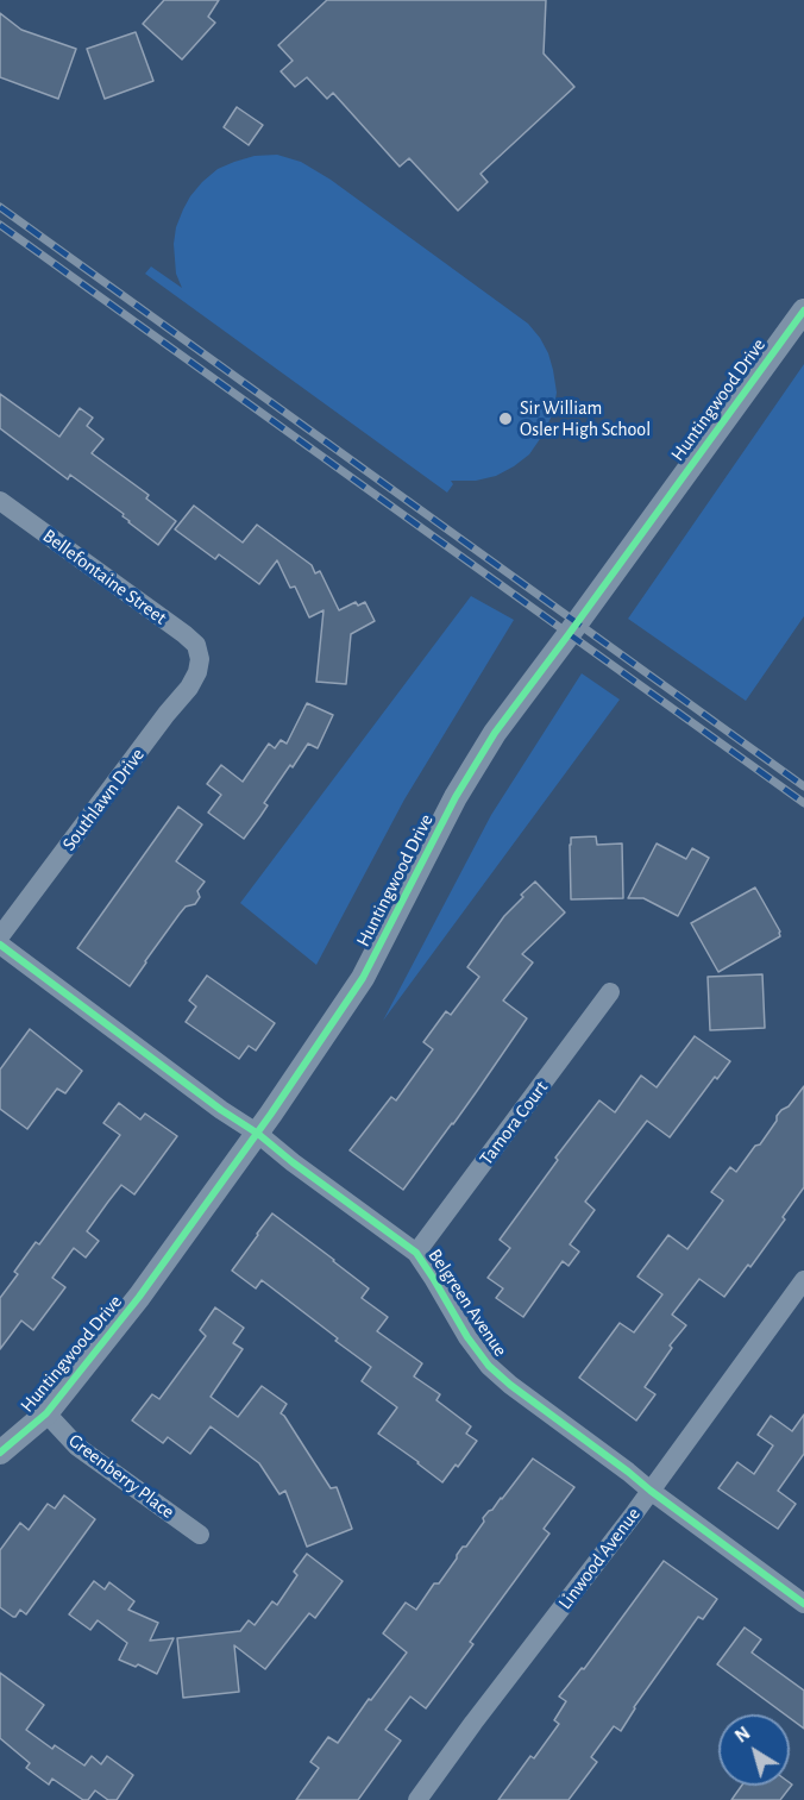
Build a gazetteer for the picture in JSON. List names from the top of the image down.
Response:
{
  "streets": {
    "street": [
      "Huntingwood Drive",
      "Bellefontaine Street",
      "Southlawn Drive",
      "Tamora Court",
      "Belgreen Avenue",
      "Greenberry Place",
      "Linwood Avenue"
    ]
  },
  "crossings": [
    ["Huntingwood Drive", "Belgreen Avenue"],
    ["Huntingwood Drive", "Greenberry Place"],
    ["Bellefontaine Street", "Southlawn Drive"],
    ["Tamora Court", "Belgreen Avenue"],
    ["Belgreen Avenue", "Linwood Avenue"]
  ],
  "places": ["Sir William Osler High School"],
  "north": "top left"
}
